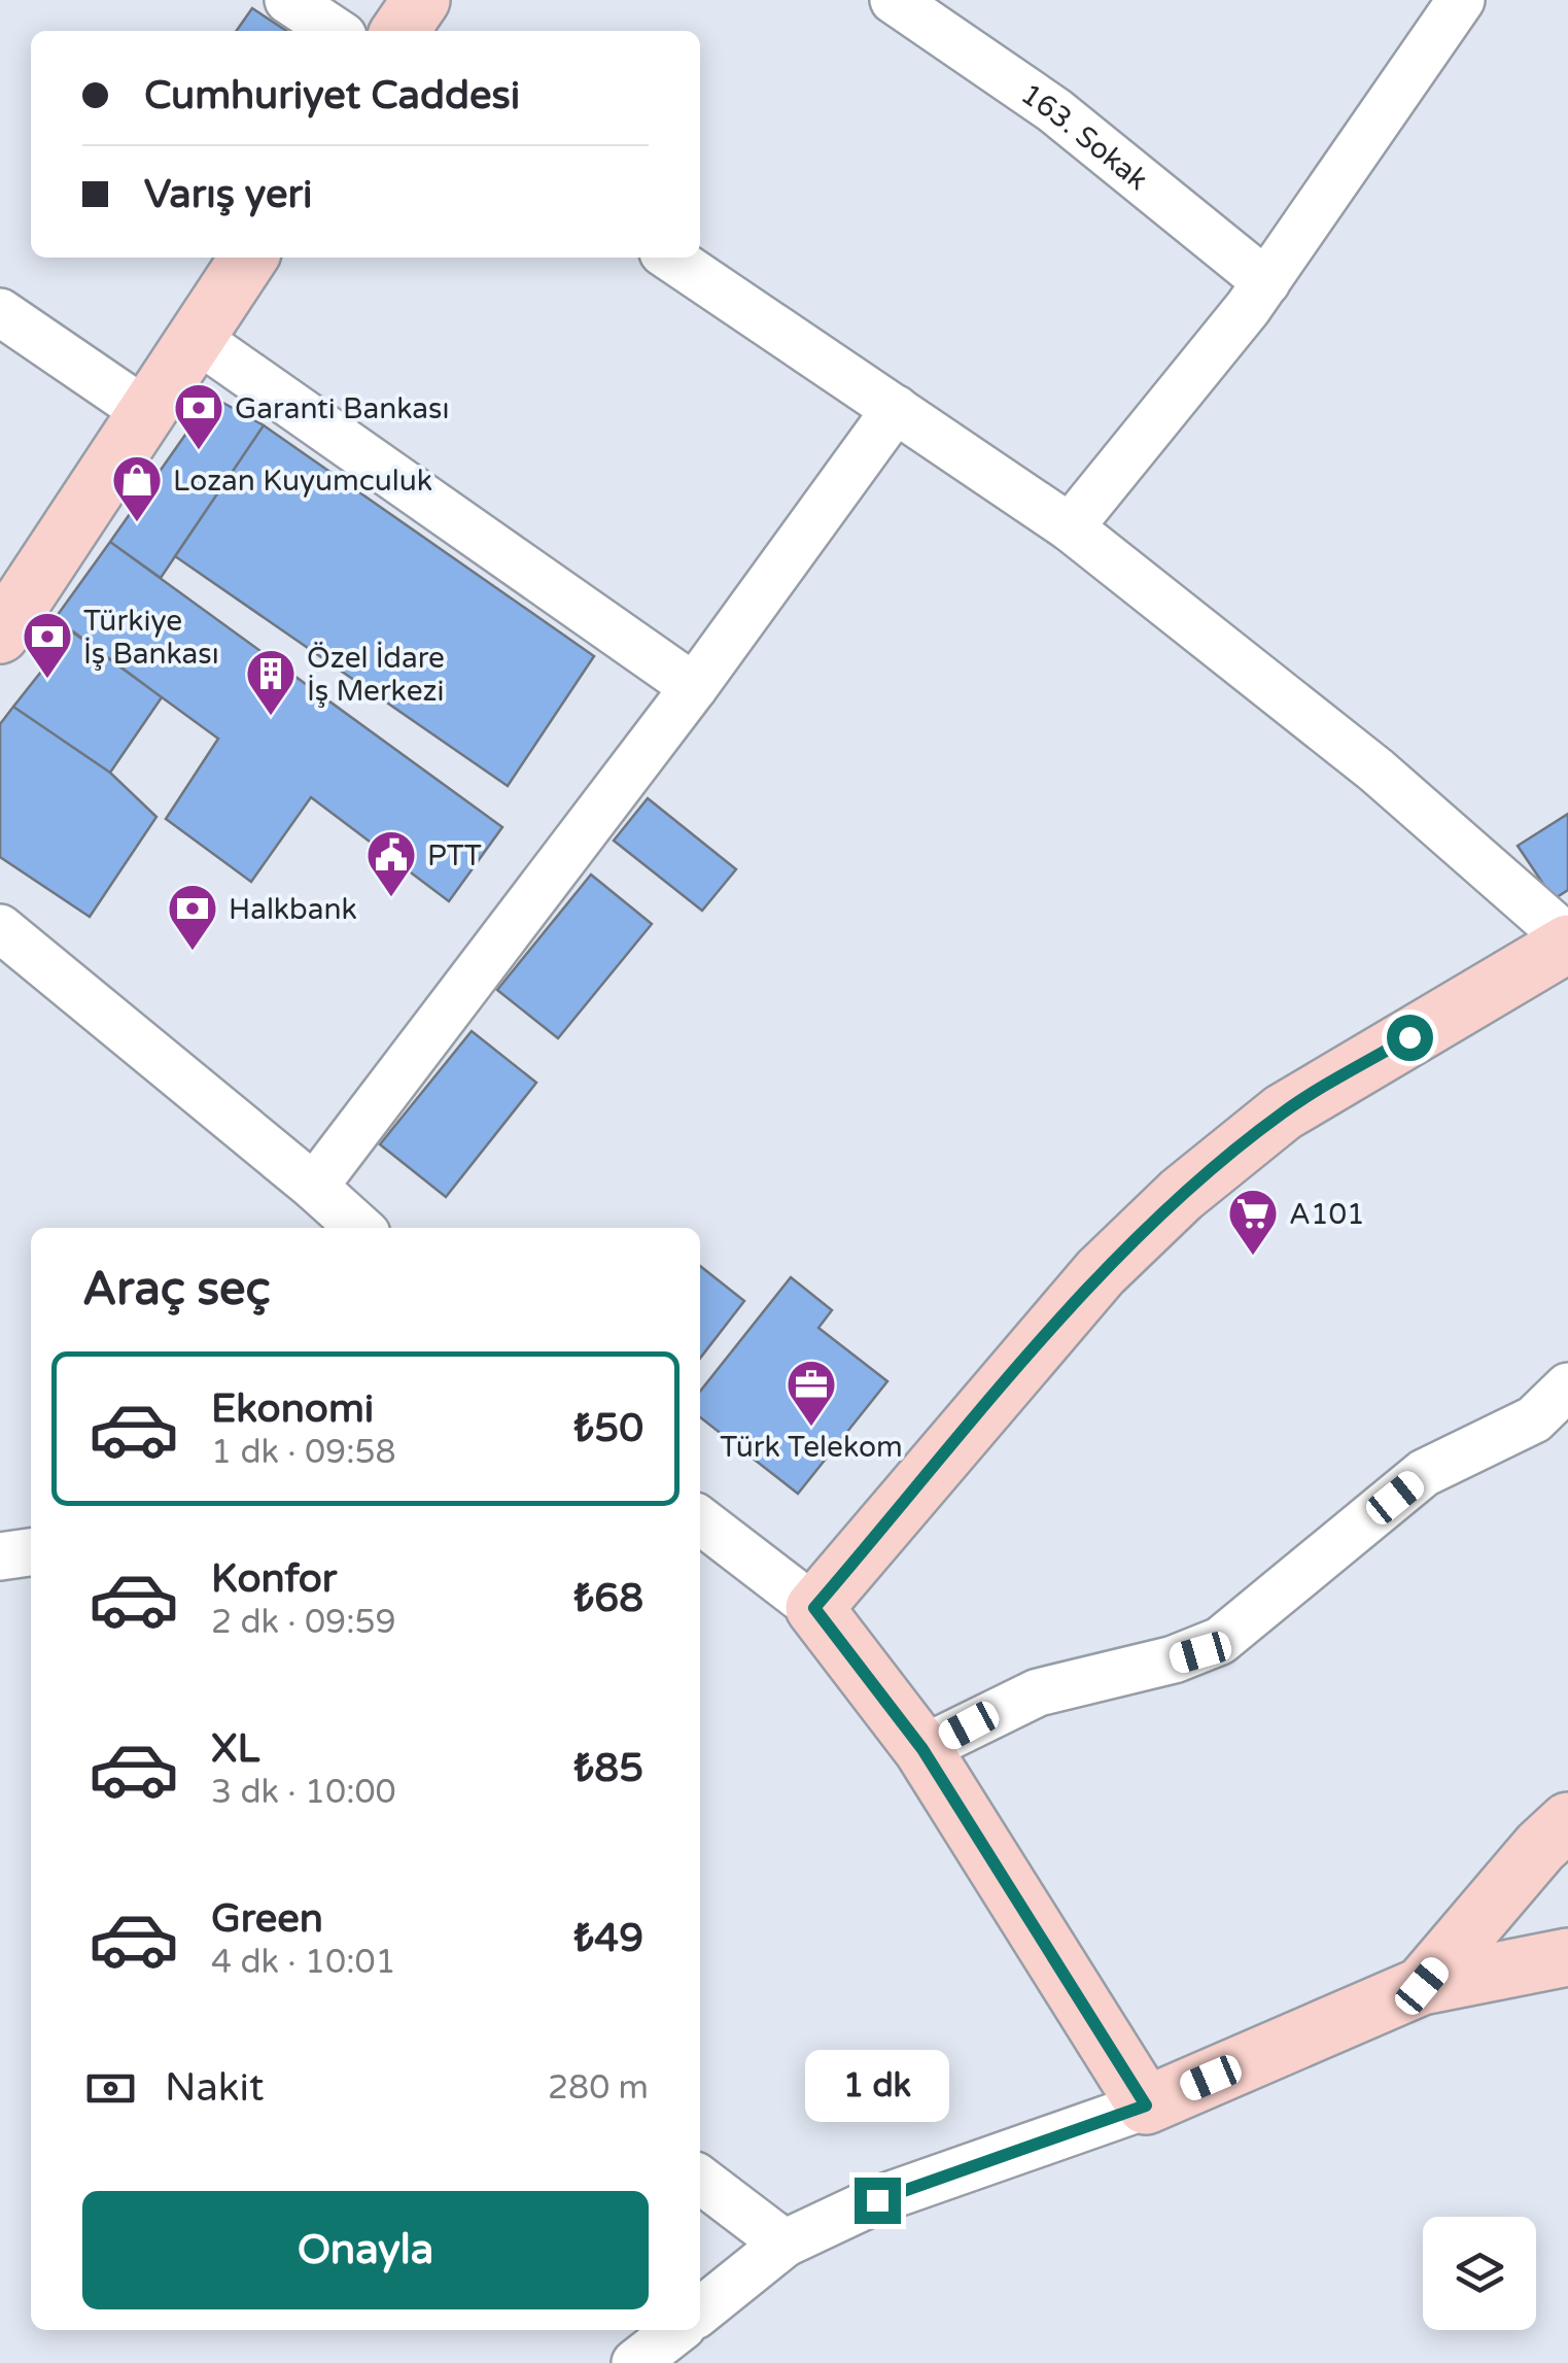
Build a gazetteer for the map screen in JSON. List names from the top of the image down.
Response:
{
  "streets": {
    "street": ["163. Sokak"]
  },
  "places": {
    "bank": ["Garanti Bankası", "Türkiye İş Bankası", "Halkbank"],
    "shop": ["Lozan Kuyumculuk"],
    "building": ["Özel İdare İş Merkezi"],
    "public building": ["PTT"],
    "supermarket": ["A101"],
    "office": ["Türk Telekom"]
  },
  "page": {
    "banner": ["Cumhuriyet Caddesi", "Varış yeri"],
    "heading": "Araç seç",
    "list": [
      {
        "name": "Ekonomi",
        "note": "1 dk · 09:58",
        "value": "₺50"
      },
      {
        "name": "Konfor",
        "note": "2 dk · 09:59",
        "value": "₺68"
      },
      {
        "name": "XL",
        "note": "3 dk · 10:00",
        "value": "₺85"
      },
      {
        "name": "Green",
        "note": "4 dk · 10:01",
        "value": "₺49"
      }
    ],
    "pay": ["Nakit", "280 m"],
    "bubble": "1 dk",
    "buttons": "Onayla"
  }
}
